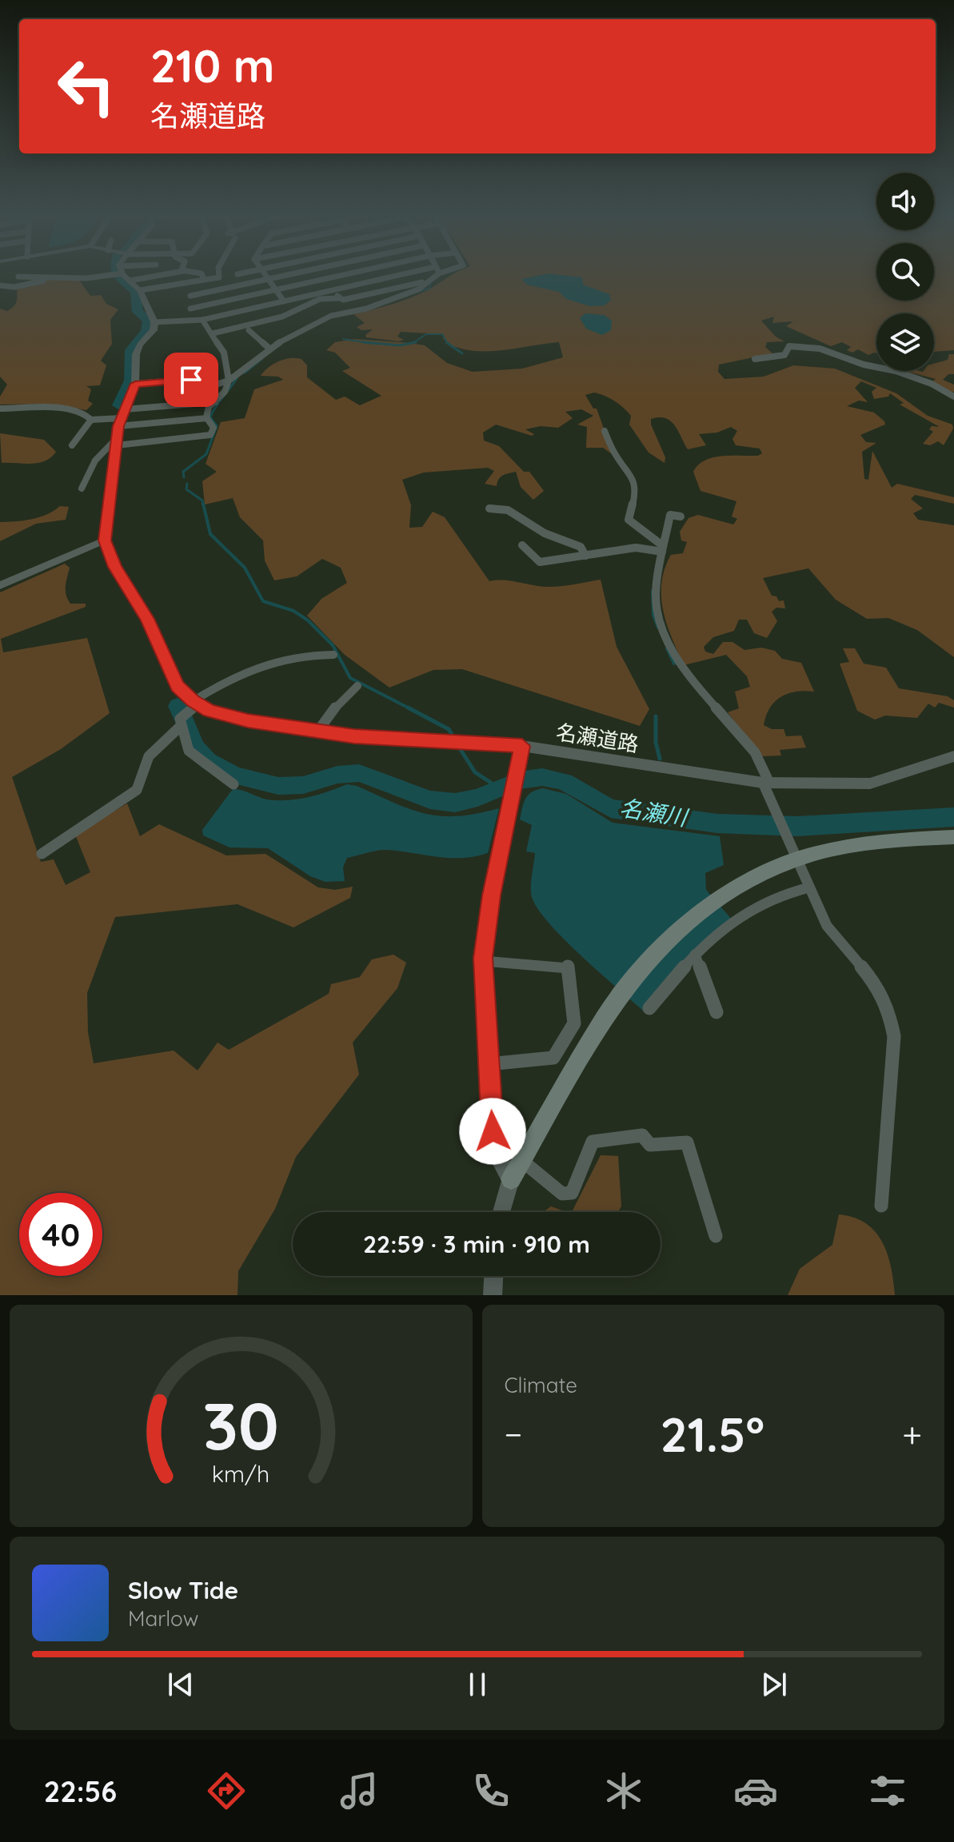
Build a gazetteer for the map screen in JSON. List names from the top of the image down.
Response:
{
  "streets": {
    "street": ["名瀬道路"]
  },
  "water": ["名瀬川"],
  "page": {
    "turn": ["210 m", "名瀬道路"],
    "limit": "40",
    "trip": "22:59 · 3 min · 910 m",
    "tile": "Climate",
    "heat": ["−", "21.5°", "+"],
    "song": ["Slow Tide", "Marlow"],
    "tabs": "22:56",
    "gauge": ["30", "km/h"]
  }
}
